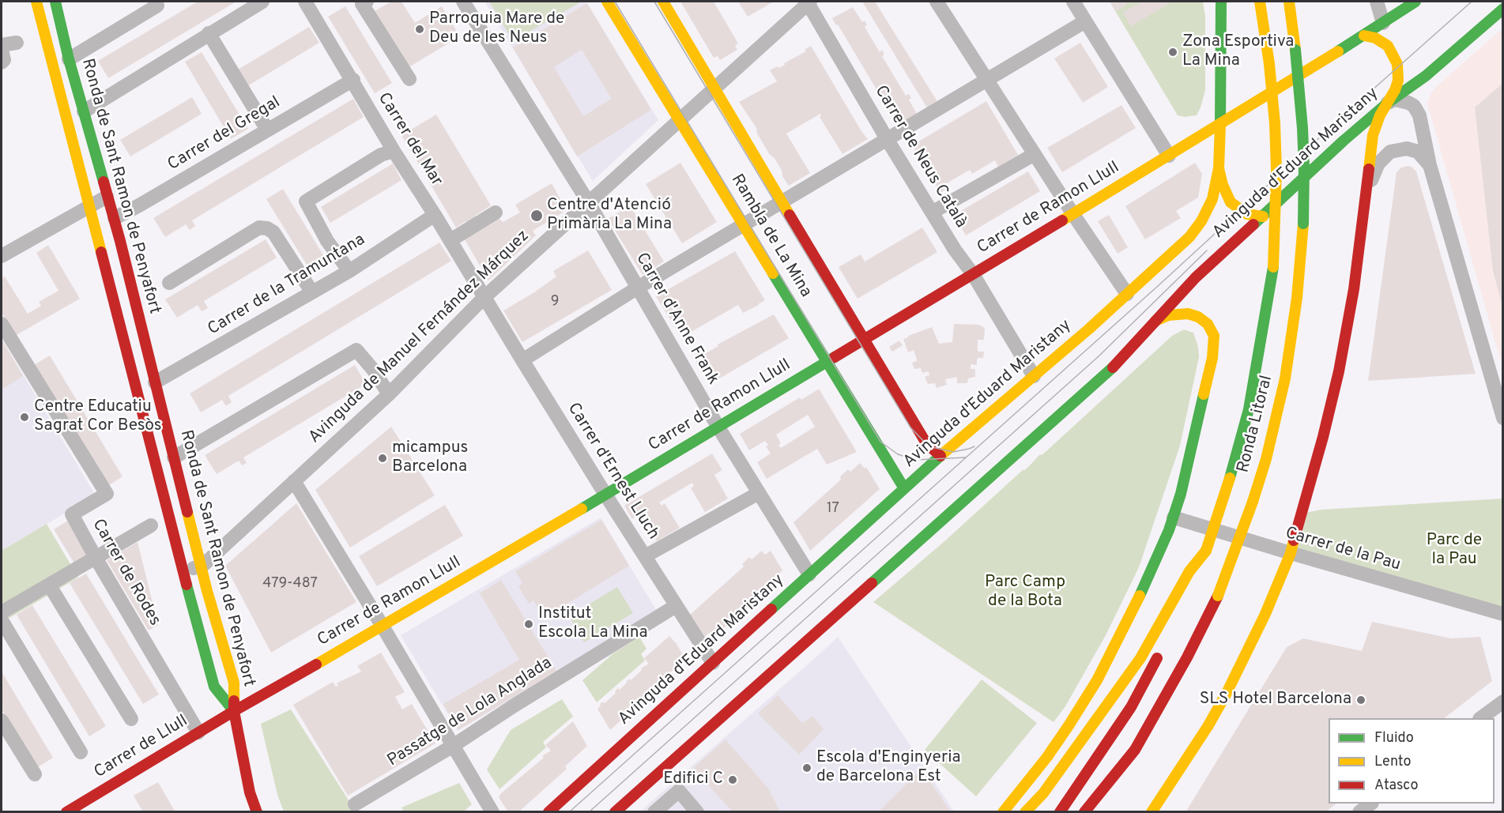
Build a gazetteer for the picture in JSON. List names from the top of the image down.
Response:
{
  "streets": {
    "main road": [
      "Avinguda d'Eduard Maristany",
      "Ronda de Sant Ramon de Penyafort",
      "Carrer de Ramon Llull",
      "Rambla de La Mina",
      "Ronda Litoral",
      "Carrer de Llull"
    ],
    "street": [
      "Carrer del Gregal",
      "Carrer del Mar",
      "Carrer de Neus Català",
      "Carrer de la Tramuntana",
      "Carrer d'Anne Frank",
      "Avinguda de Manuel Fernández Márquez",
      "Carrer d'Ernest Lluch",
      "Carrer de la Pau",
      "Carrer de Rodes",
      "Passatge de Lola Anglada"
    ]
  },
  "crossings": [
    ["Carrer del Gregal", "Carrer del Mar"],
    ["Carrer del Gregal", "Ronda de Sant Ramon de Penyafort"],
    ["Carrer del Mar", "Carrer de la Tramuntana"],
    ["Carrer del Mar", "Avinguda de Manuel Fernández Márquez"],
    ["Carrer del Mar", "Carrer d'Ernest Lluch"],
    ["Carrer de Neus Català", "Avinguda d'Eduard Maristany"],
    ["Carrer de Neus Català", "Carrer de Ramon Llull"],
    ["Carrer de Neus Català", "Avinguda de Manuel Fernández Márquez"],
    ["Avinguda d'Eduard Maristany", "Carrer de Ramon Llull"],
    ["Avinguda d'Eduard Maristany", "Rambla de La Mina"],
    ["Avinguda d'Eduard Maristany", "Carrer d'Anne Frank"],
    ["Avinguda d'Eduard Maristany", "Carrer d'Ernest Lluch"],
    ["Ronda de Sant Ramon de Penyafort", "Carrer de Ramon Llull"],
    ["Ronda de Sant Ramon de Penyafort", "Carrer de la Tramuntana"],
    ["Ronda de Sant Ramon de Penyafort", "Avinguda de Manuel Fernández Márquez"],
    ["Ronda de Sant Ramon de Penyafort", "Carrer de Llull"],
    ["Carrer de Ramon Llull", "Rambla de La Mina"],
    ["Carrer de Ramon Llull", "Carrer d'Anne Frank"],
    ["Carrer de Ramon Llull", "Carrer d'Ernest Lluch"],
    ["Carrer de Ramon Llull", "Carrer de Llull"],
    ["Rambla de La Mina", "Avinguda de Manuel Fernández Márquez"],
    ["Carrer d'Anne Frank", "Avinguda de Manuel Fernández Márquez"],
    ["Avinguda de Manuel Fernández Márquez", "Carrer d'Ernest Lluch"],
    ["Carrer d'Ernest Lluch", "Passatge de Lola Anglada"],
    ["Carrer de Rodes", "Carrer de Llull"]
  ],
  "parks": ["Parc de la Pau", "Parc Camp de la Bota"],
  "places": [
    "Parroquia Mare de Deu de les Neus",
    "Zona Esportiva La Mina",
    "Centre d'Atenció Primària La Mina",
    "Centre Educatiu Sagrat Cor Besòs",
    "micampus Barcelona",
    "Institut Escola La Mina",
    "SLS Hotel Barcelona",
    "Escola d'Enginyeria de Barcelona Est",
    "Edifici C"
  ],
  "house_numbers": ["9", "17", "479-487"],
  "legend": ["Fluido", "Lento", "Atasco"]
}
